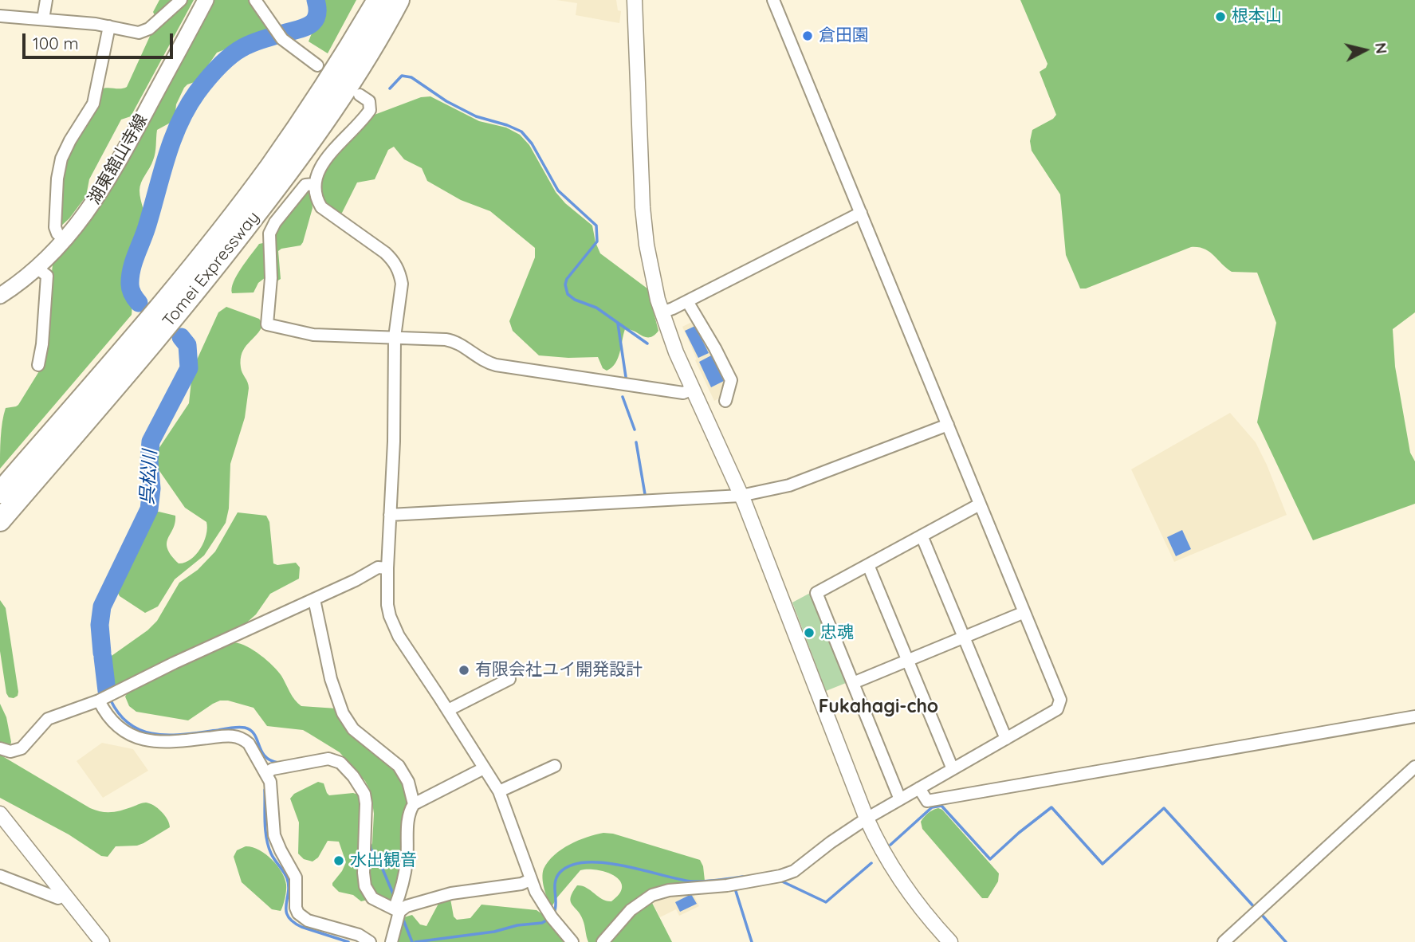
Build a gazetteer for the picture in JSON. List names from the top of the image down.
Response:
{
  "streets": {
    "highway": ["Tomei Expressway"],
    "main road": ["湖東舘山寺線"]
  },
  "districts": ["Fukahagi-cho"],
  "water": ["呉松川"],
  "places": [
    "根本山",
    "倉田園",
    "忠魂",
    "有限会社ユイ開発設計",
    "水出観音"
  ],
  "scale_bar": "100 m",
  "north": "right"
}
